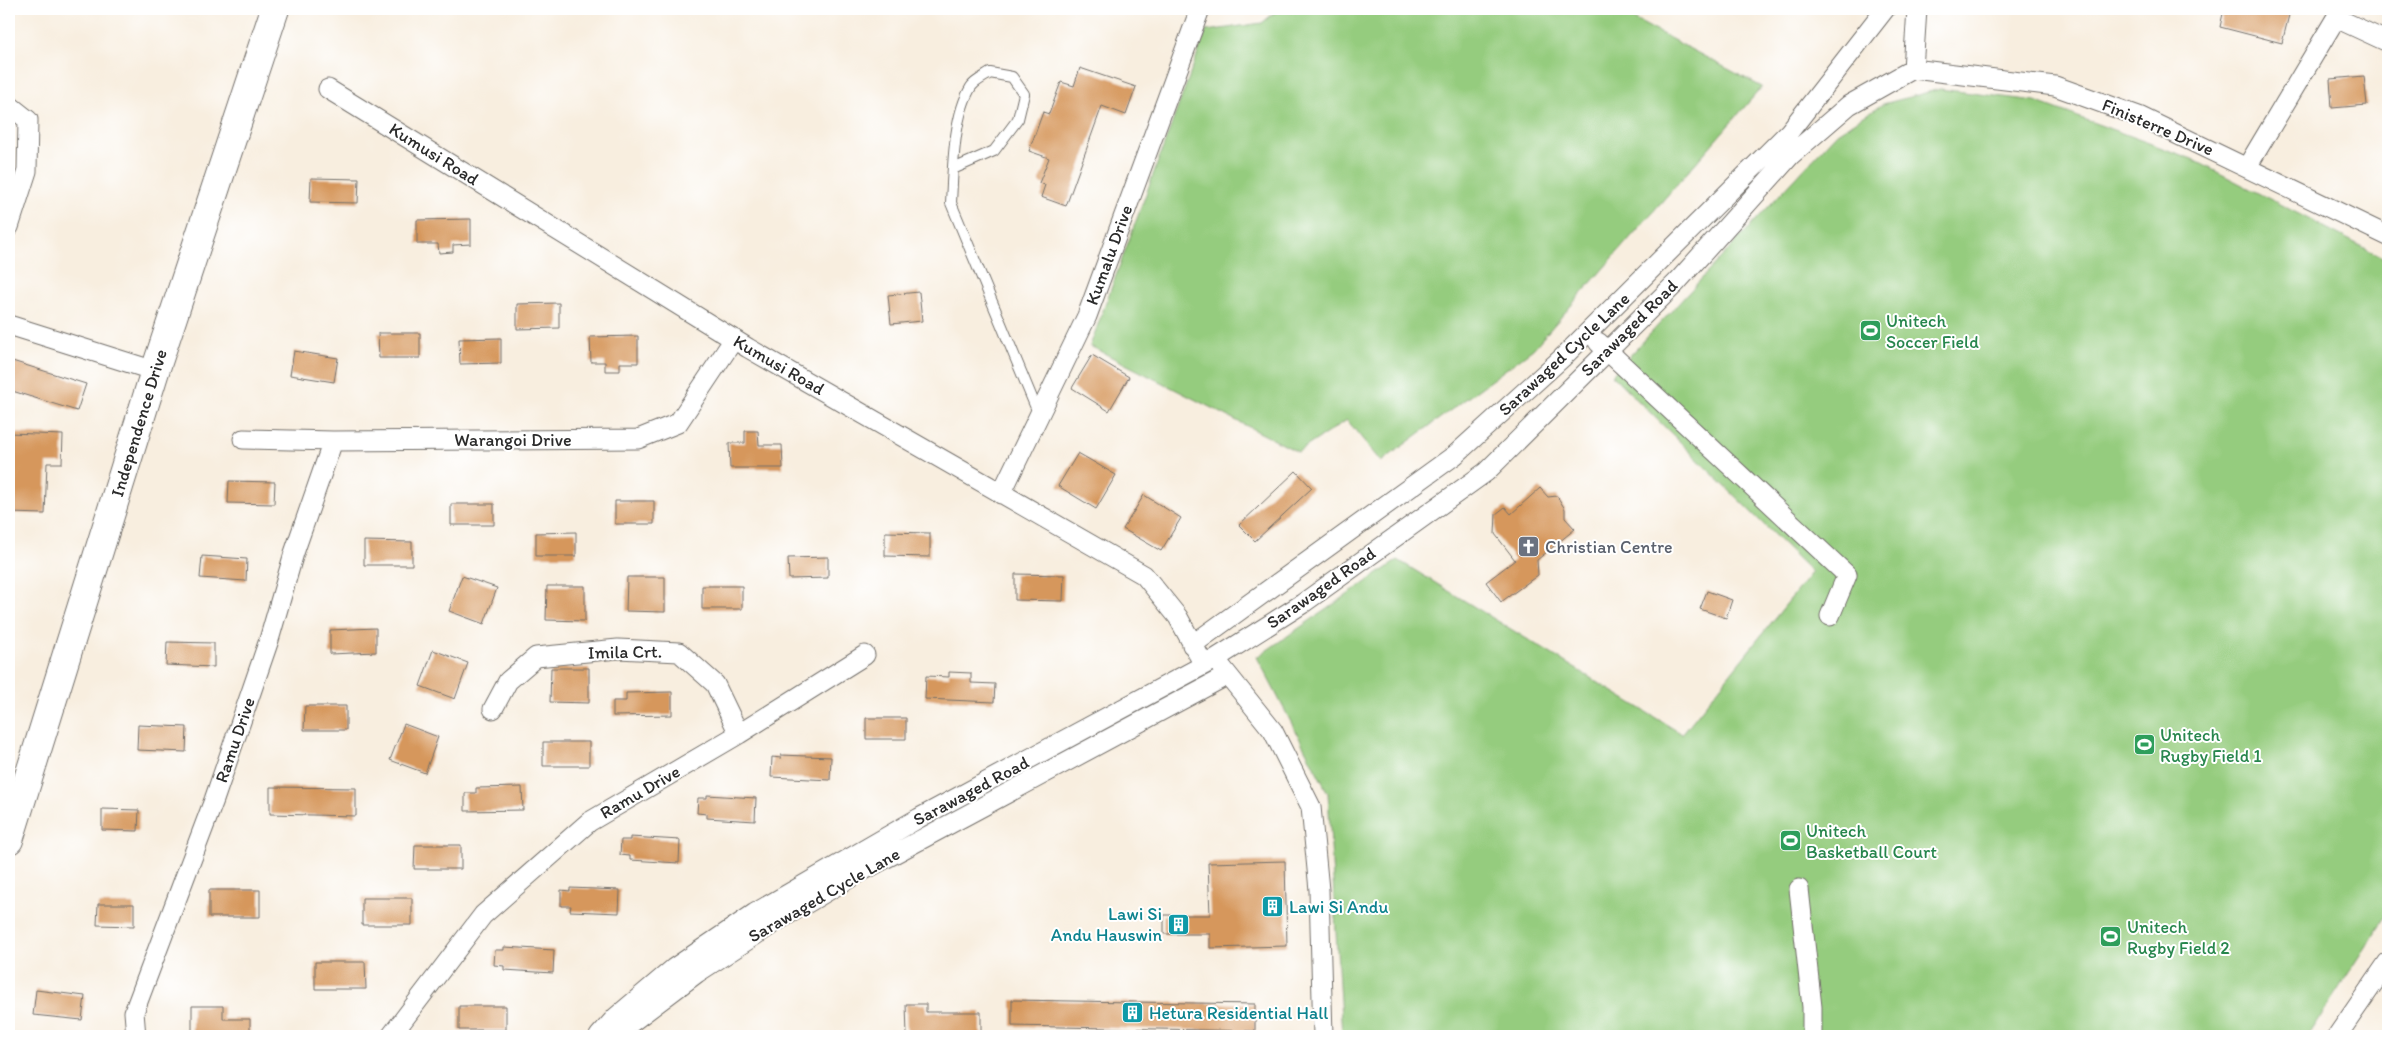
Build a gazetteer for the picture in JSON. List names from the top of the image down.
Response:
{
  "streets": {
    "main road": ["Independence Drive"],
    "street": [
      "Finisterre Drive",
      "Kumusi Road",
      "Kumalu Drive",
      "Sarawaged Road",
      "Sarawaged Cycle Lane",
      "Warangoi Drive",
      "Imila Crt.",
      "Ramu Drive"
    ]
  },
  "crossings": [
    ["Finisterre Drive", "Sarawaged Road"],
    ["Kumusi Road", "Kumalu Drive"],
    ["Kumusi Road", "Sarawaged Road"],
    ["Kumusi Road", "Sarawaged Cycle Lane"],
    ["Kumusi Road", "Warangoi Drive"],
    ["Warangoi Drive", "Ramu Drive"],
    ["Imila Crt.", "Ramu Drive"]
  ],
  "places": {
    "sports": [
      "Unitech Soccer Field",
      "Unitech Rugby Field 1",
      "Unitech Basketball Court",
      "Unitech Rugby Field 2"
    ],
    "church": ["Christian Centre"],
    "building": ["Lawi Si Andu", "Lawi Si Andu Hauswin", "Hetura Residential Hall"]
  }
}
